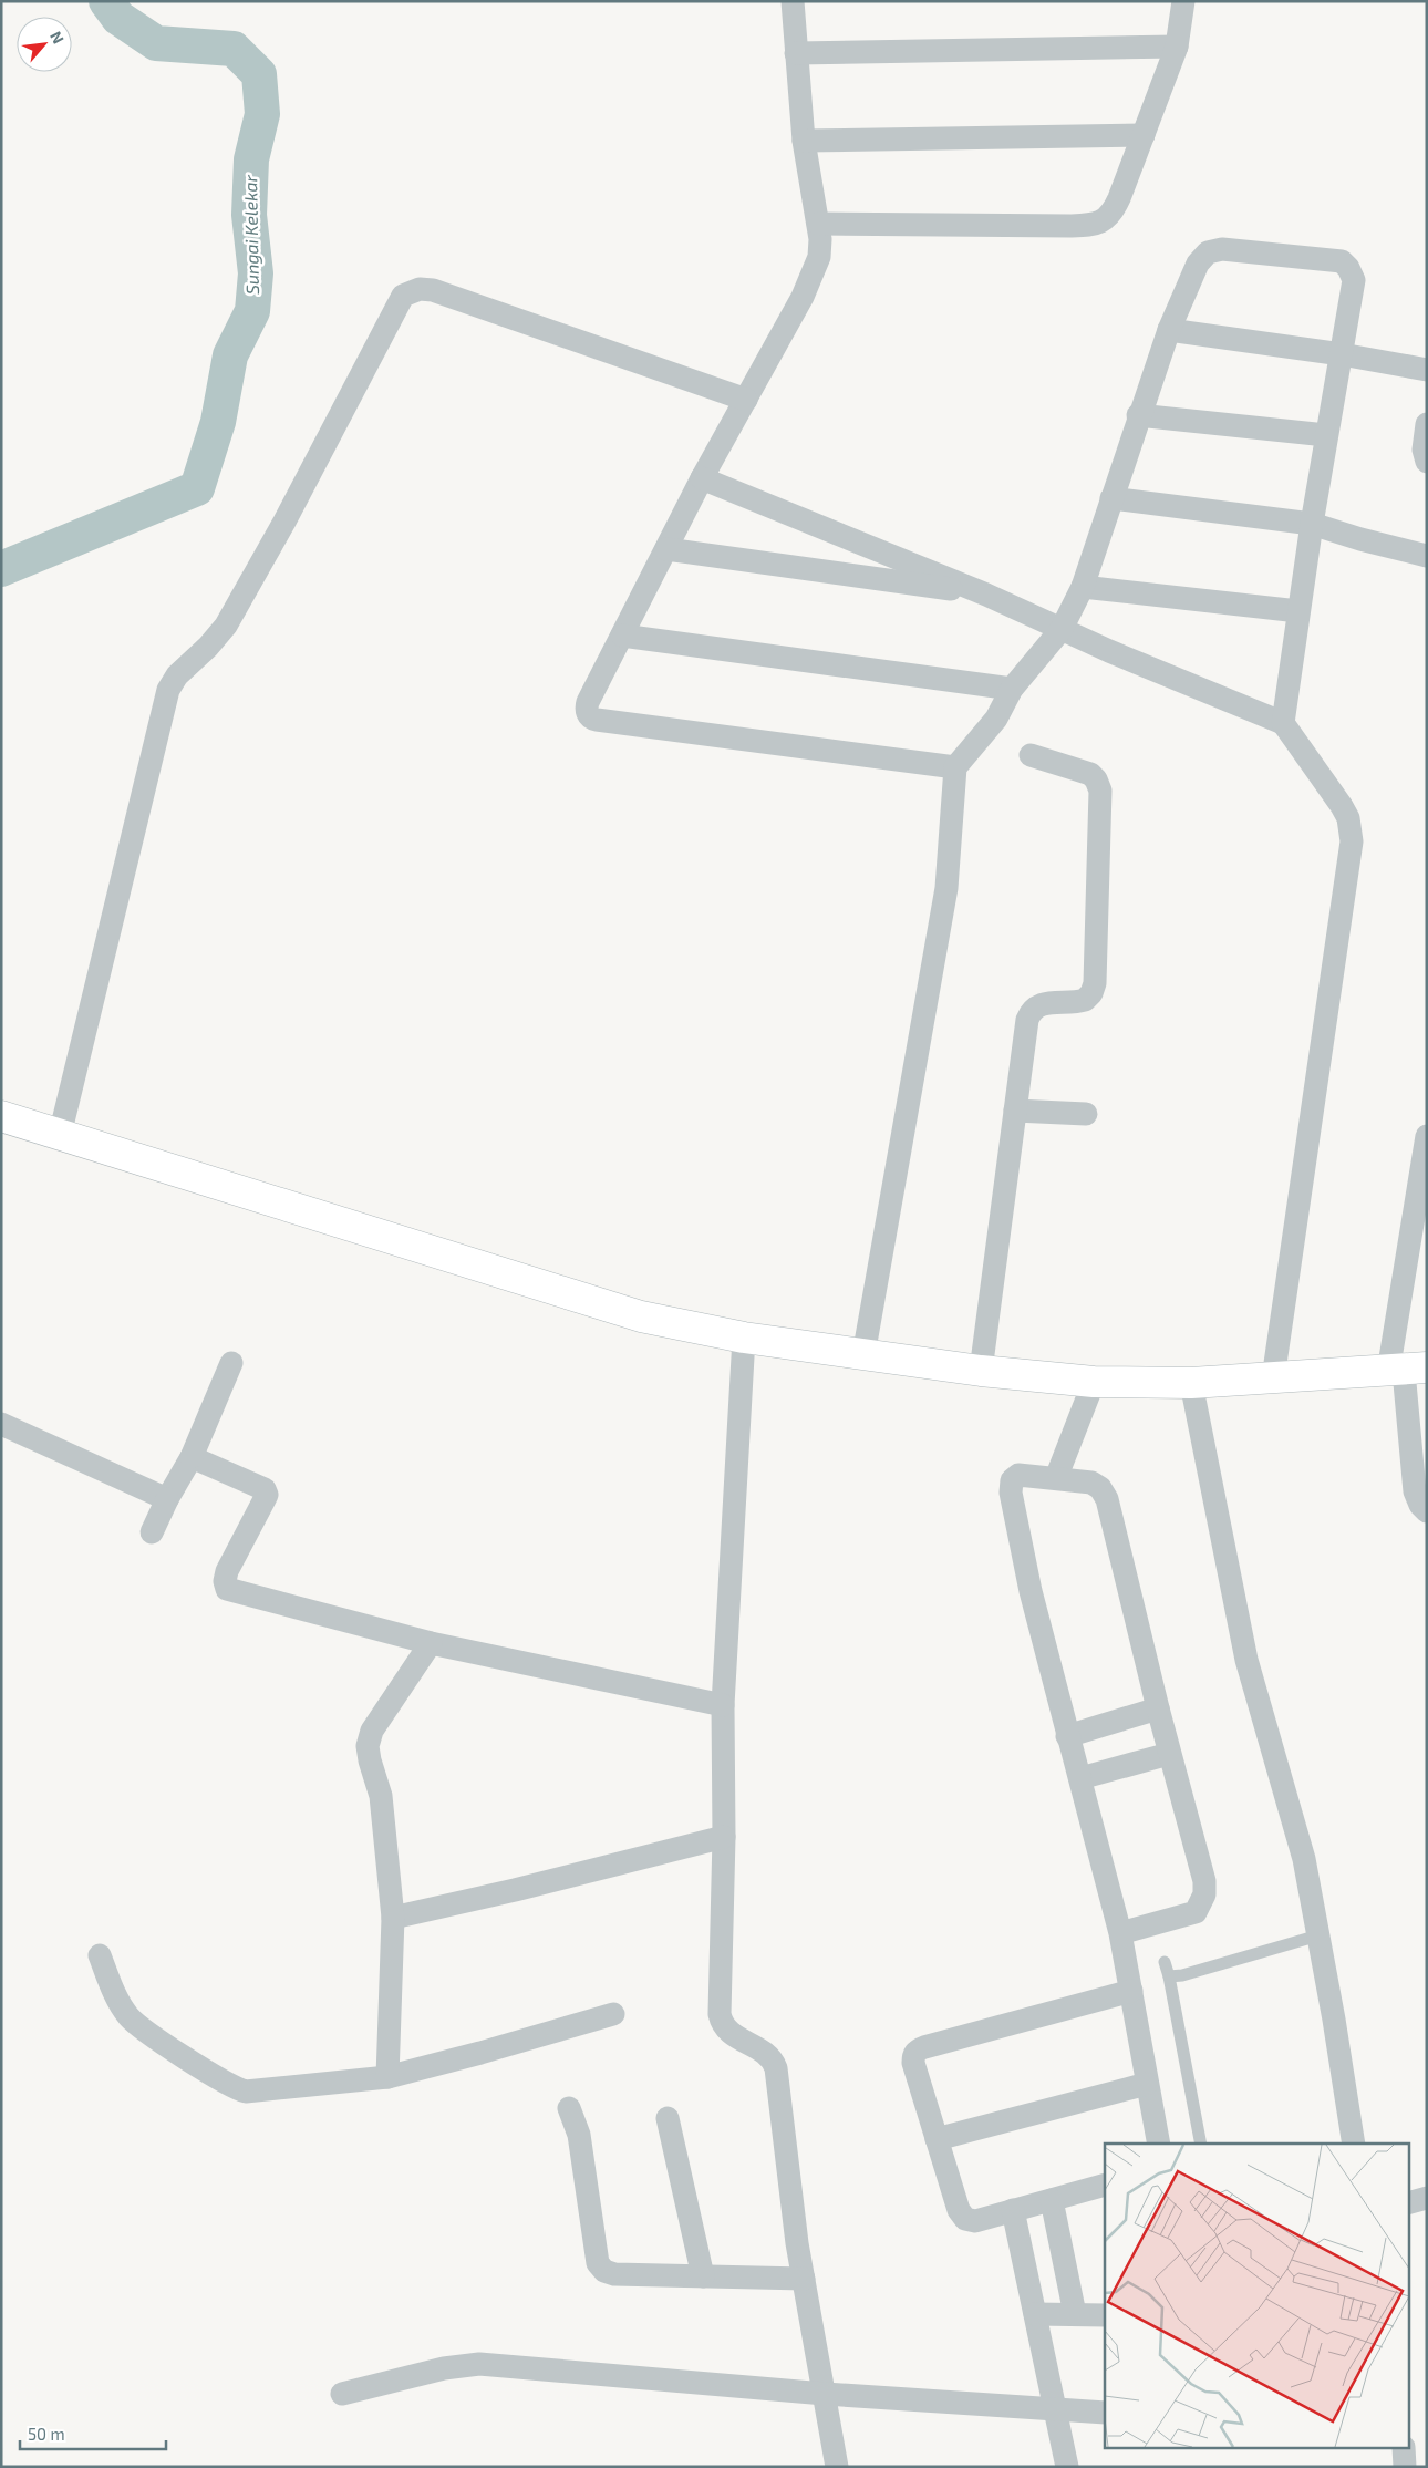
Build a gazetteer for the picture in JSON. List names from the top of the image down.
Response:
{
  "water": ["Sungai Kelekar"],
  "scale_bar": "50 m",
  "north": "top right"
}
